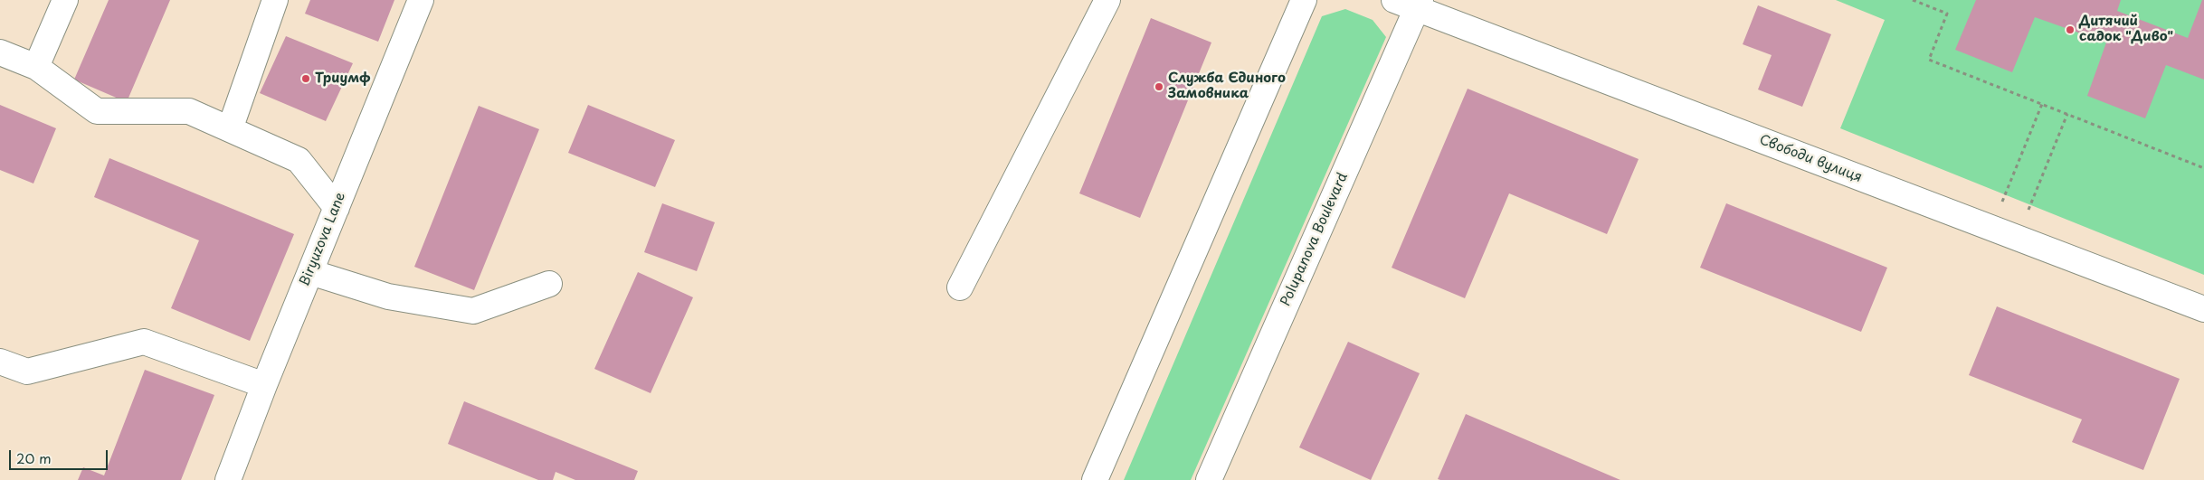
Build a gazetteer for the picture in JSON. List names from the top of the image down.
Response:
{
  "streets": {
    "street": ["Свободи вулиця", "Biryuzova Lane", "Polupanova Boulevard"]
  },
  "crossings": [
    ["Свободи вулиця", "Polupanova Boulevard"]
  ],
  "places": ["Дитячий садок \"Диво\"", "Триумф", "Служба Єдиного Замовника"],
  "scale_bar": "20 m"
}
